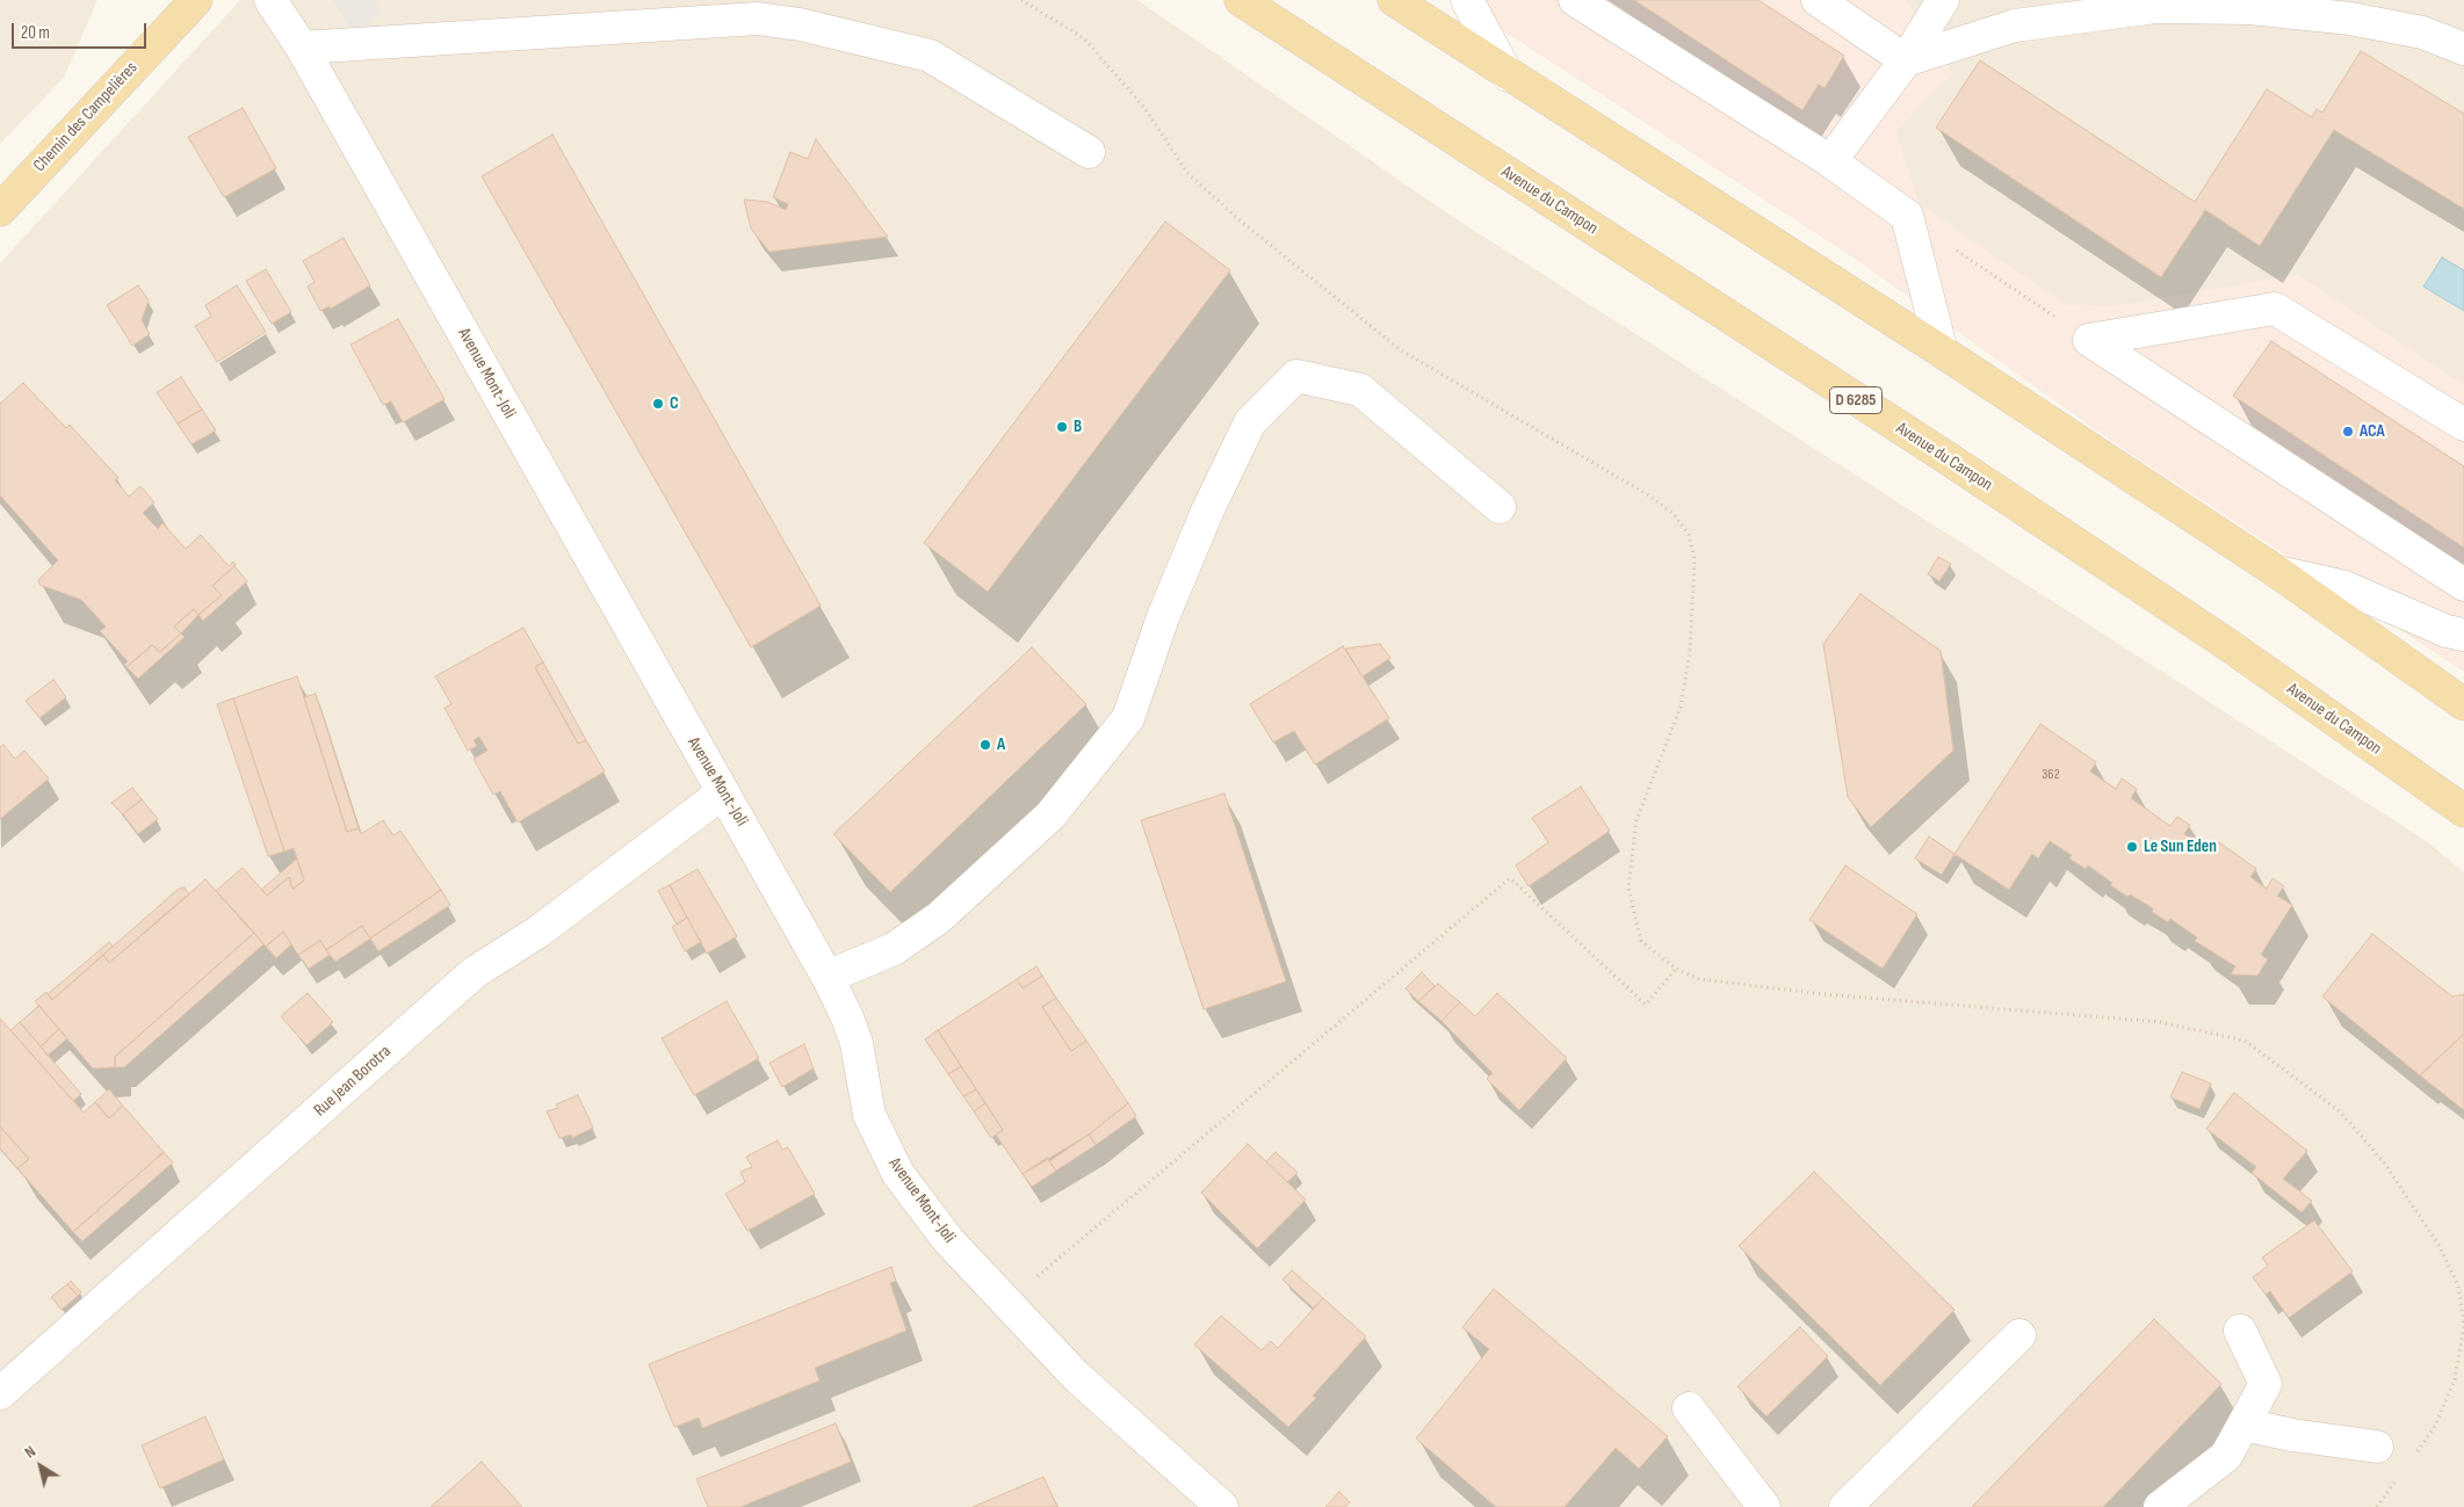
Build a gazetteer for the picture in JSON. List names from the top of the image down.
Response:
{
  "streets": {
    "main road": ["Chemin des Campelières", "Avenue du Campon", "D 6285"],
    "street": ["Avenue Mont-Joli", "Rue Jean Borotra"]
  },
  "crossings": [
    ["Avenue Mont-Joli", "Rue Jean Borotra"]
  ],
  "places": [
    "C",
    "B",
    "ACA",
    "A",
    "Le Sun Eden"
  ],
  "house_numbers": ["362"],
  "scale_bar": "20 m",
  "north": "top left"
}
